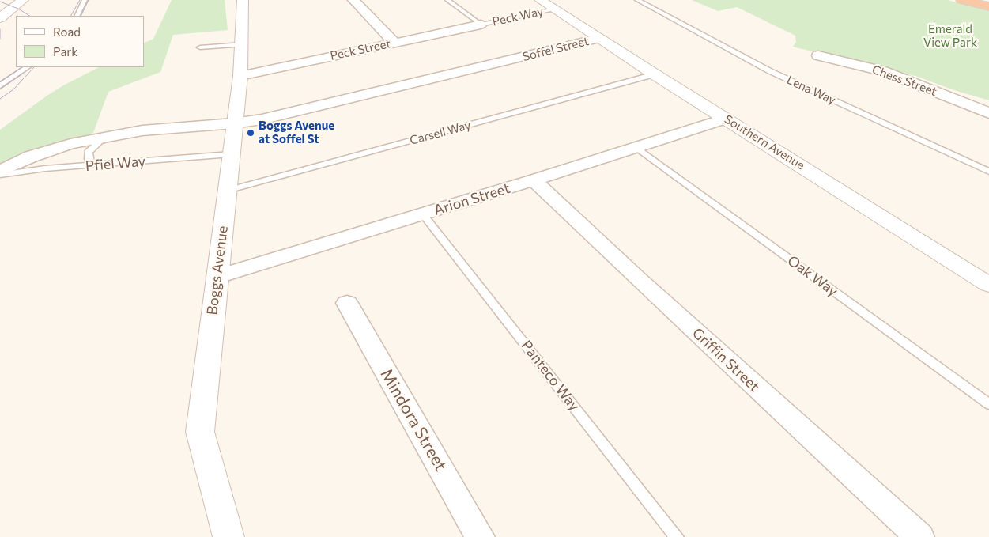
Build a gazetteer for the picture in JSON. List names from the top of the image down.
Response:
{
  "streets": {
    "street": [
      "Soffel Street",
      "Peck Street",
      "Chess Street",
      "Southern Avenue",
      "Arion Street",
      "Boggs Avenue",
      "Griffin Street",
      "Mindora Street"
    ],
    "lane": [
      "Peck Way",
      "Lena Way",
      "Carsell Way",
      "Pfiel Way",
      "Oak Way",
      "Panteco Way"
    ]
  },
  "crossings": [
    ["Peck Way", "Peck Street"],
    ["Peck Way", "Southern Avenue"],
    ["Soffel Street", "Southern Avenue"],
    ["Soffel Street", "Boggs Avenue"],
    ["Peck Street", "Boggs Avenue"],
    ["Carsell Way", "Southern Avenue"],
    ["Carsell Way", "Boggs Avenue"],
    ["Southern Avenue", "Arion Street"],
    ["Pfiel Way", "Boggs Avenue"],
    ["Arion Street", "Boggs Avenue"],
    ["Arion Street", "Oak Way"],
    ["Arion Street", "Griffin Street"],
    ["Arion Street", "Panteco Way"]
  ],
  "parks": ["Emerald View Park"],
  "places": ["Boggs Avenue at Soffel St"],
  "legend": ["Road", "Park"]
}
